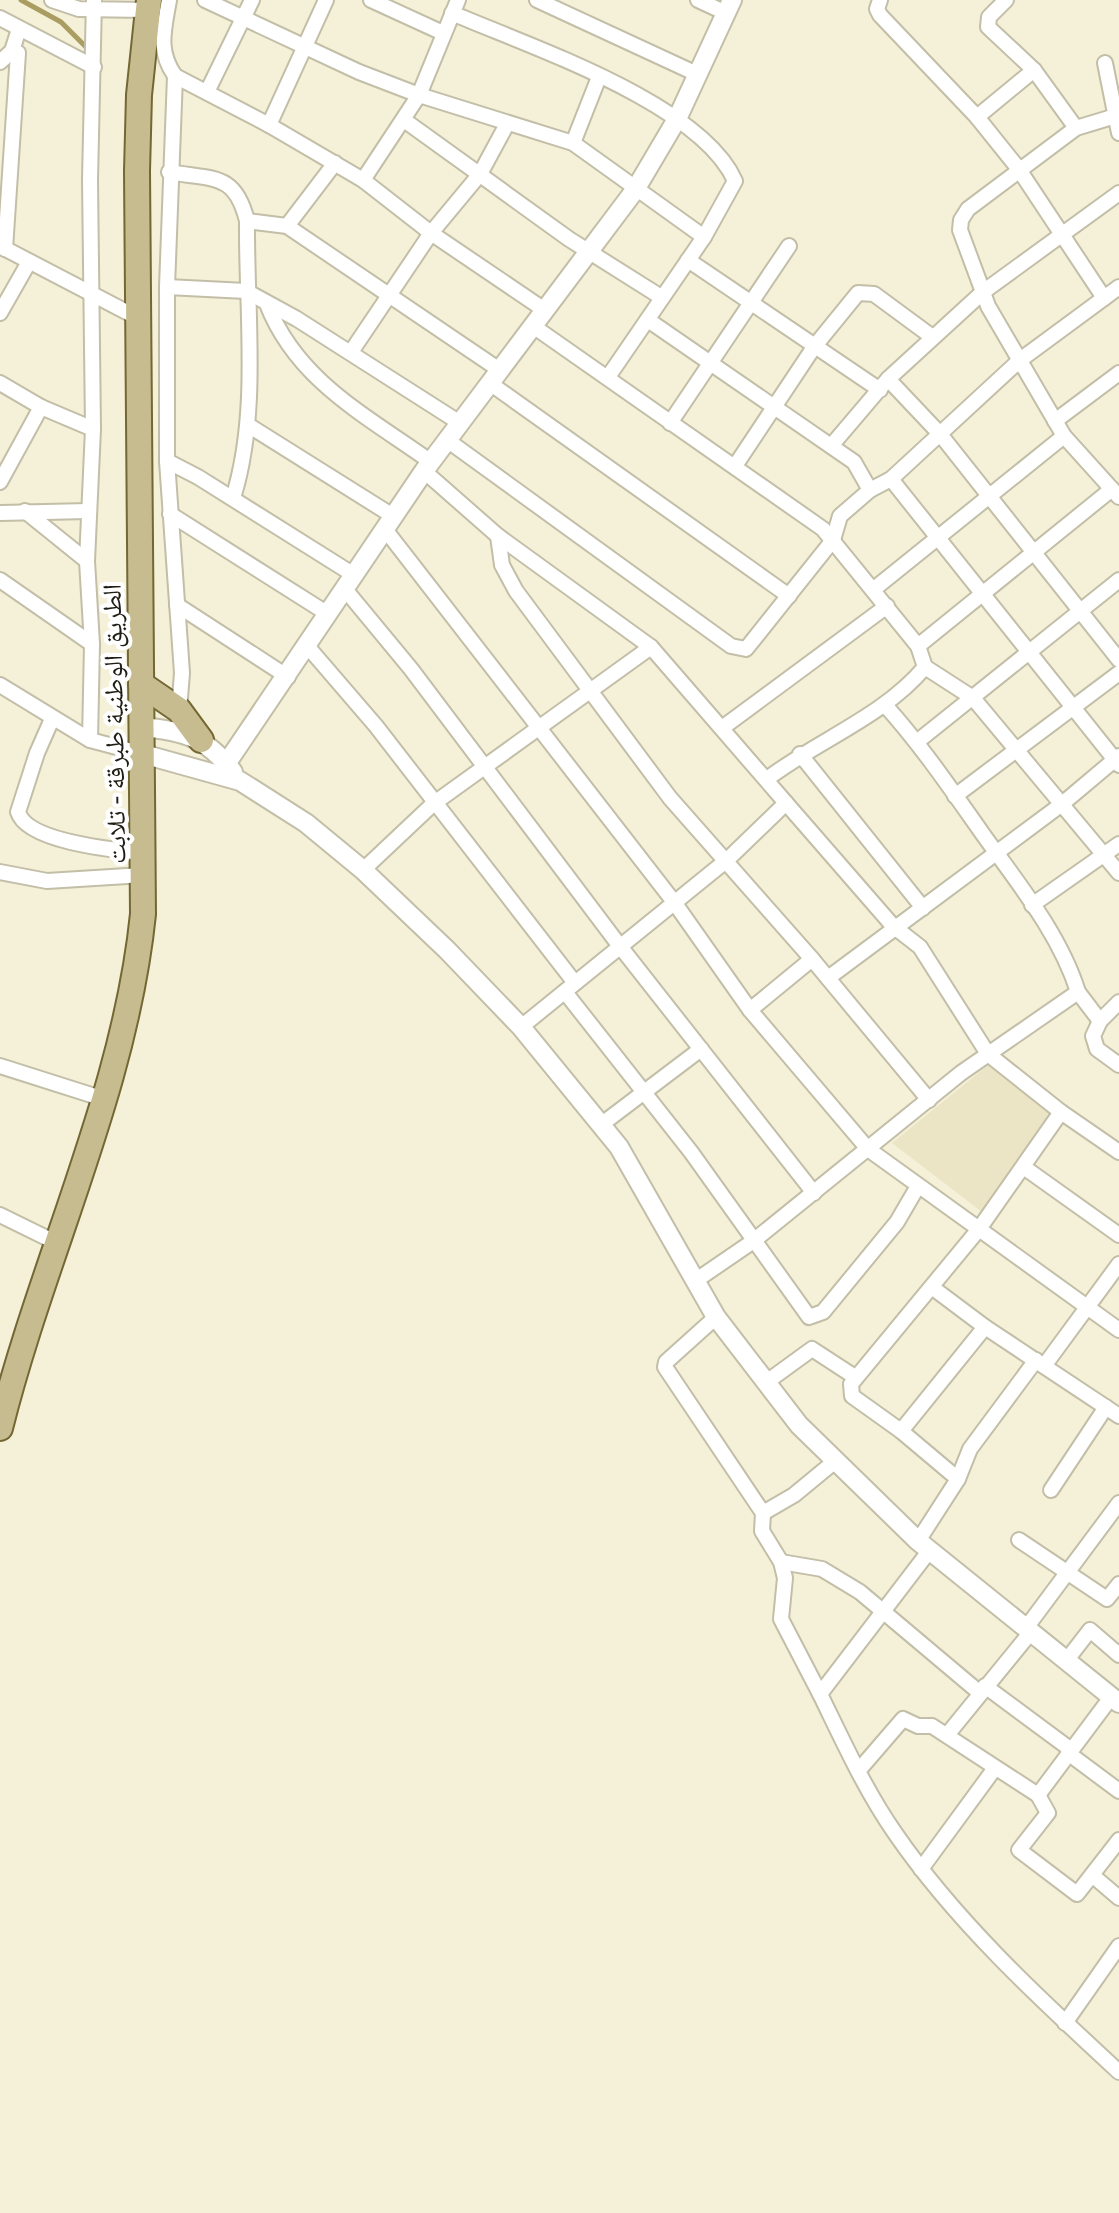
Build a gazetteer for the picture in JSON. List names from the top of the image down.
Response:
{
  "streets": {
    "main road": ["الطريق الوطنية طبرقة - تلابت"]
  }
}
